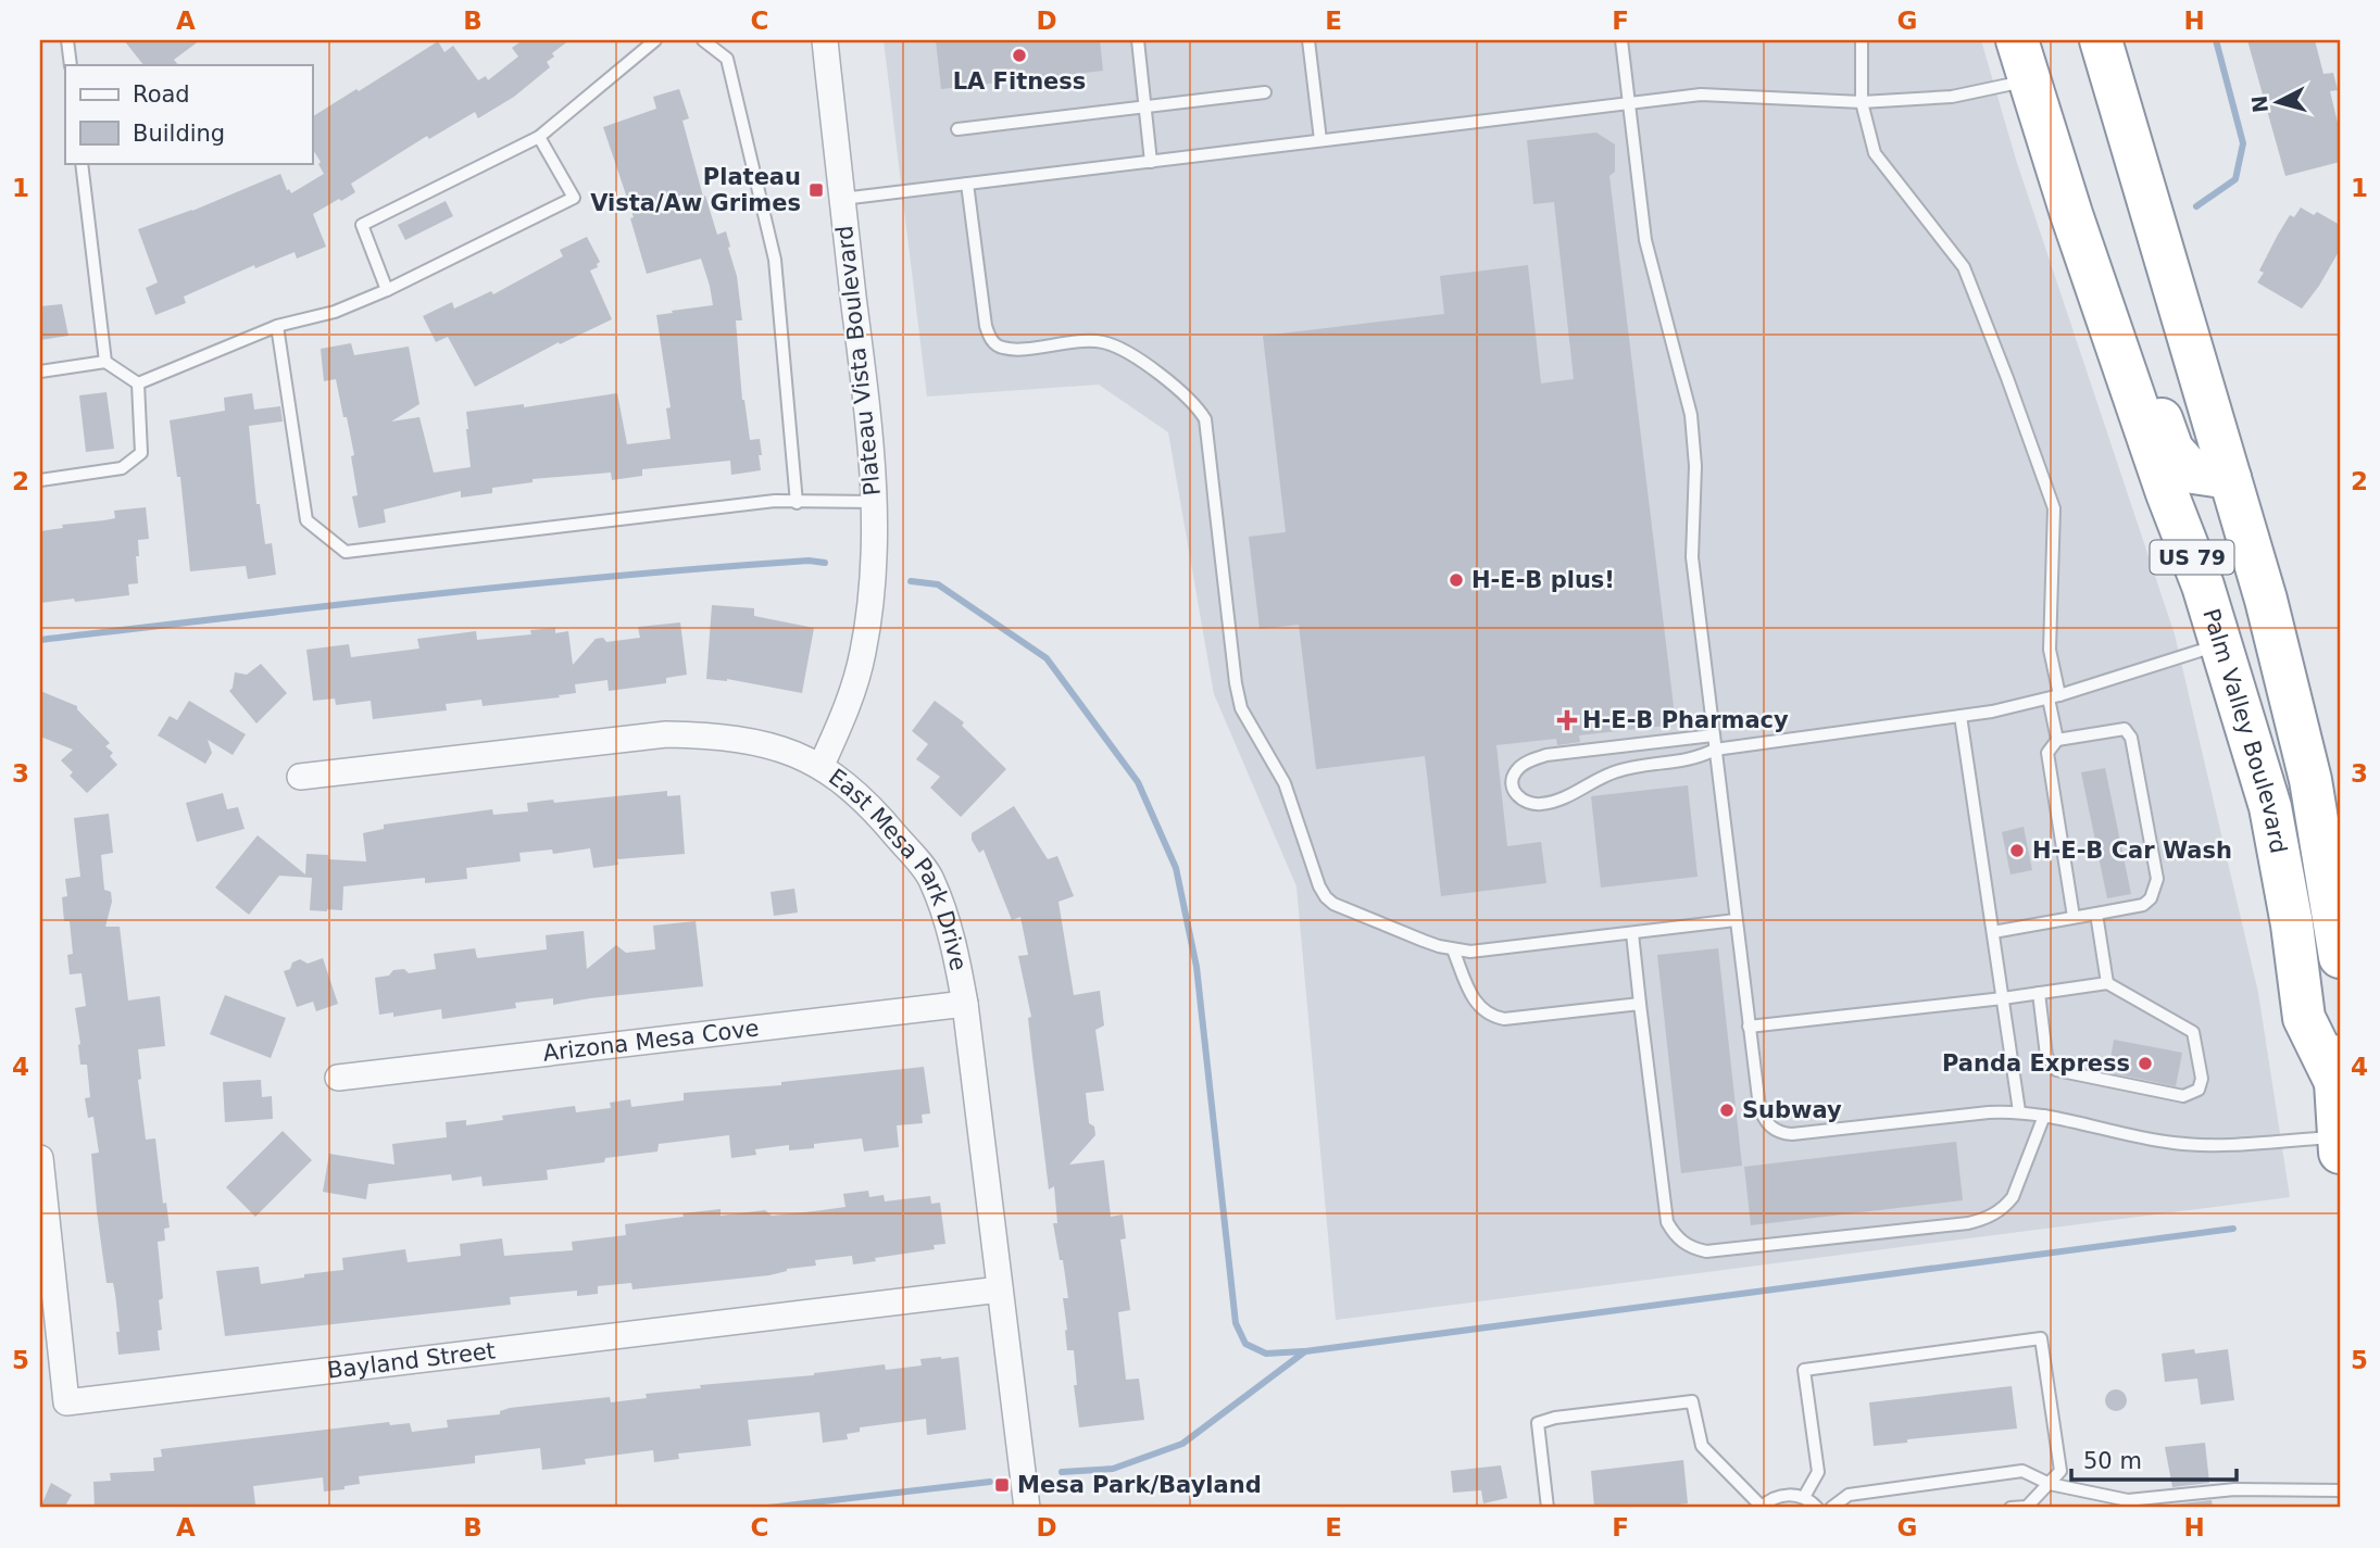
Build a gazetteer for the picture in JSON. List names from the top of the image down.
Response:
{
  "streets": {
    "highway": ["US 79", "Palm Valley Boulevard"],
    "street": [
      "Plateau Vista Boulevard",
      "East Mesa Park Drive",
      "Arizona Mesa Cove",
      "Bayland Street"
    ]
  },
  "crossings": [
    ["Plateau Vista Boulevard", "East Mesa Park Drive"],
    ["East Mesa Park Drive", "Arizona Mesa Cove"],
    ["East Mesa Park Drive", "Bayland Street"]
  ],
  "places": {
    "other": [
      "LA Fitness",
      "H-E-B plus!",
      "H-E-B Car Wash",
      "Panda Express",
      "Subway"
    ],
    "transit": ["Plateau Vista/Aw Grimes", "Mesa Park/Bayland"],
    "health": ["H-E-B Pharmacy"]
  },
  "legend": ["Road", "Building"],
  "scale_bar": "50 m",
  "north": "left",
  "grid": {
    "columns": [
      "A",
      "B",
      "C",
      "D",
      "E",
      "F",
      "G",
      "H"
    ],
    "rows": [
      "1",
      "2",
      "3",
      "4",
      "5"
    ]
  }
}
